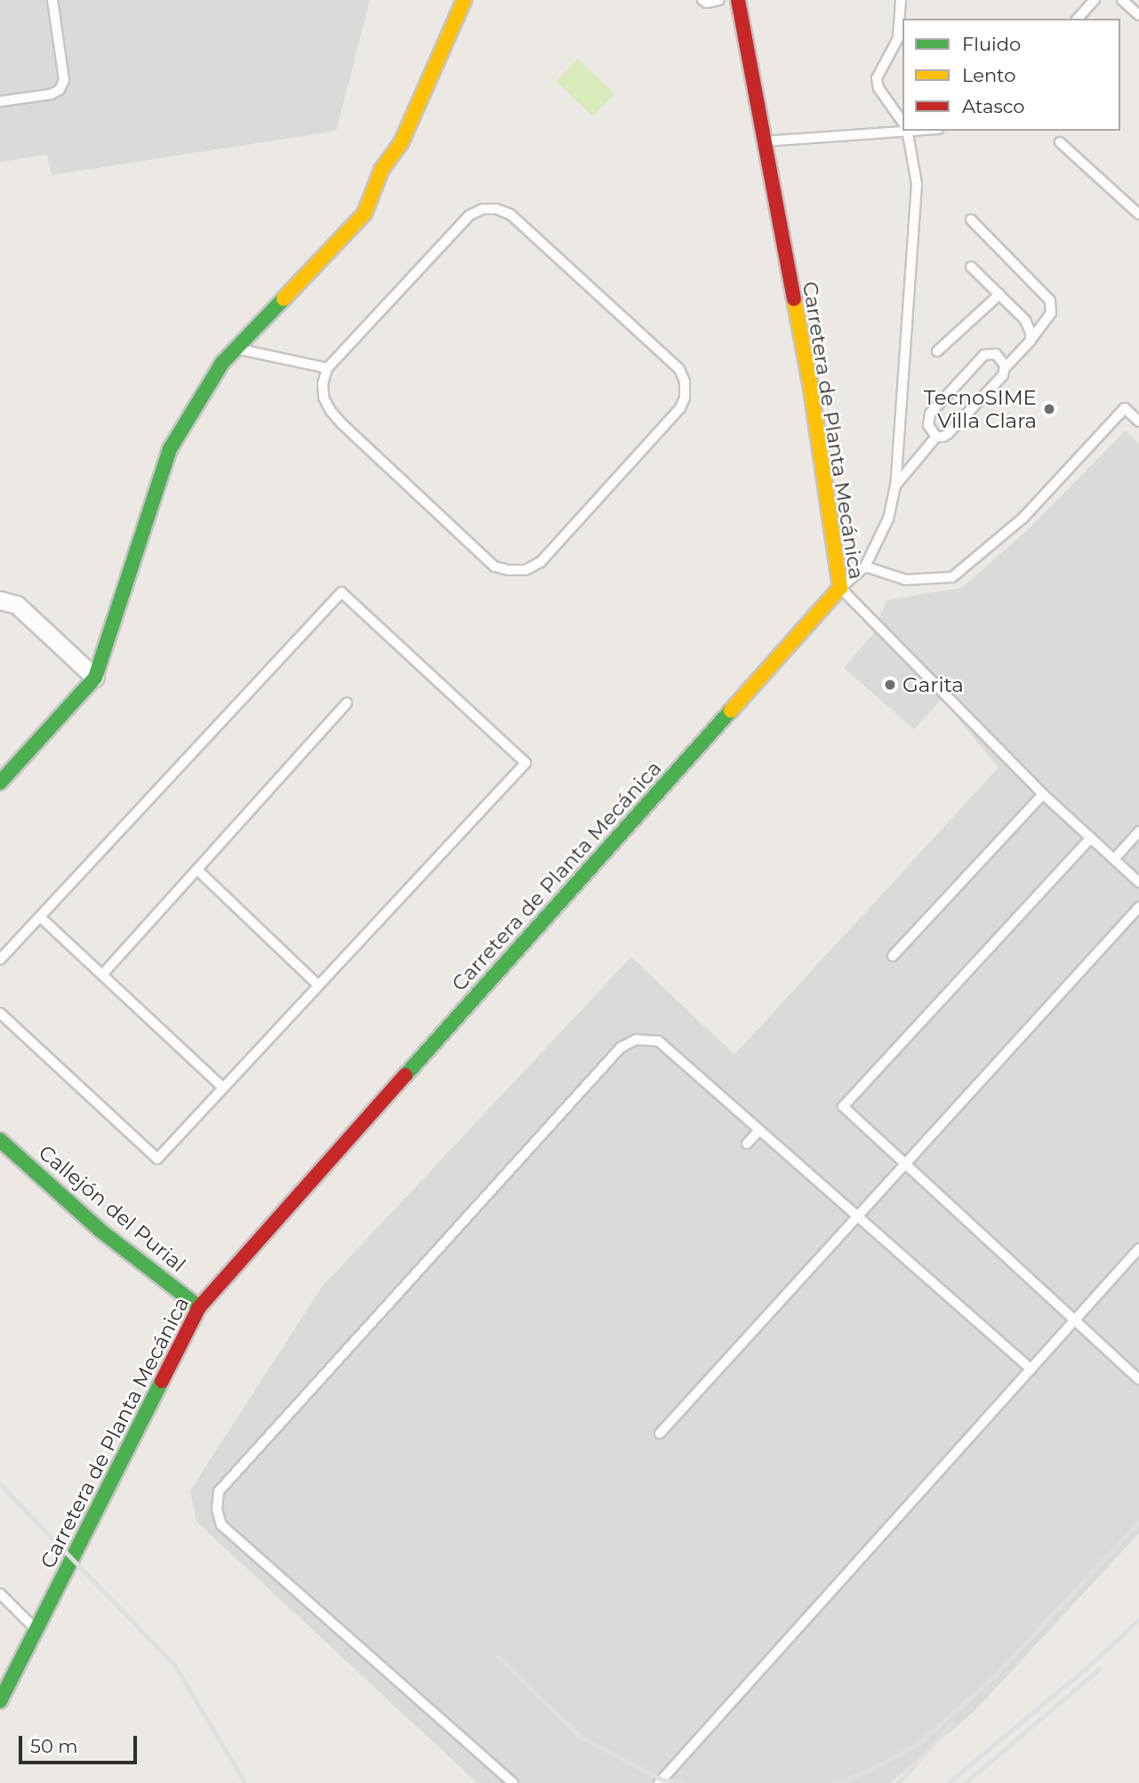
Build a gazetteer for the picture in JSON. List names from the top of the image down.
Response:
{
  "streets": {
    "street": ["Carretera de Planta Mecánica", "Callejón del Purial"]
  },
  "crossings": [
    ["Carretera de Planta Mecánica", "Callejón del Purial"]
  ],
  "places": ["TecnoSIME Villa Clara", "Garita"],
  "legend": ["Fluido", "Lento", "Atasco"],
  "scale_bar": "50 m"
}
